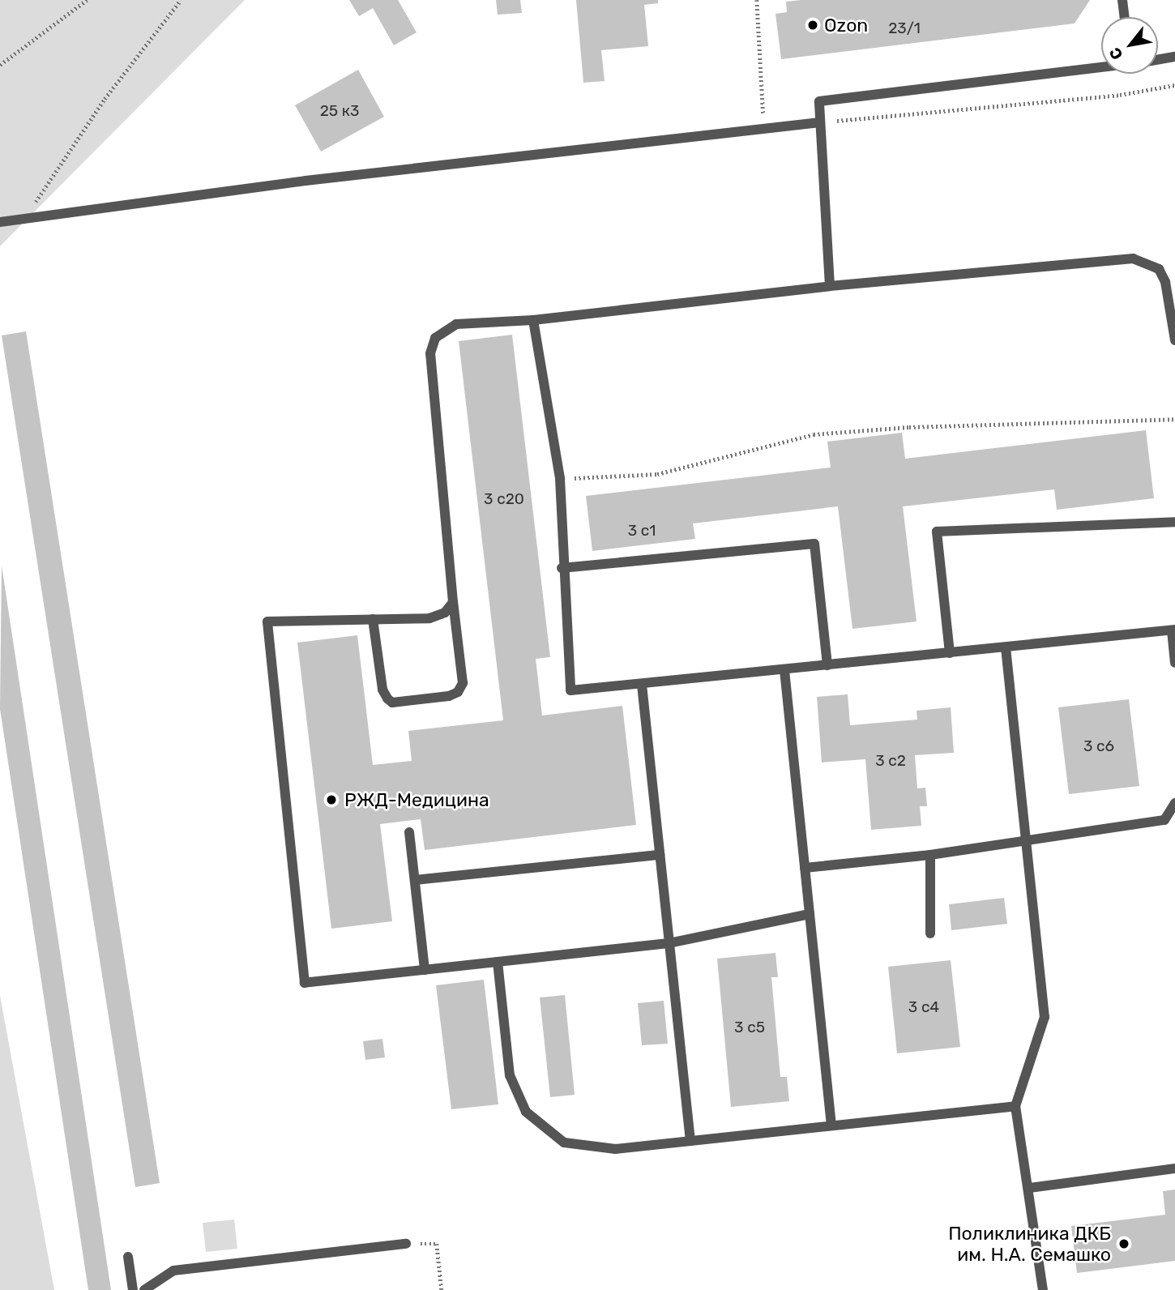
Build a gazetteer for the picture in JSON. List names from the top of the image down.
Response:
{
  "places": ["Ozon", "РЖД-Медицина", "Поликлиника ДКБ им. Н.А. Семашко"],
  "house_numbers": [
    "23/1",
    "25 к3",
    "3 с20",
    "3 с1",
    "3 с6",
    "3 с2",
    "3 с4",
    "3 с5"
  ],
  "north": "bottom left"
}
